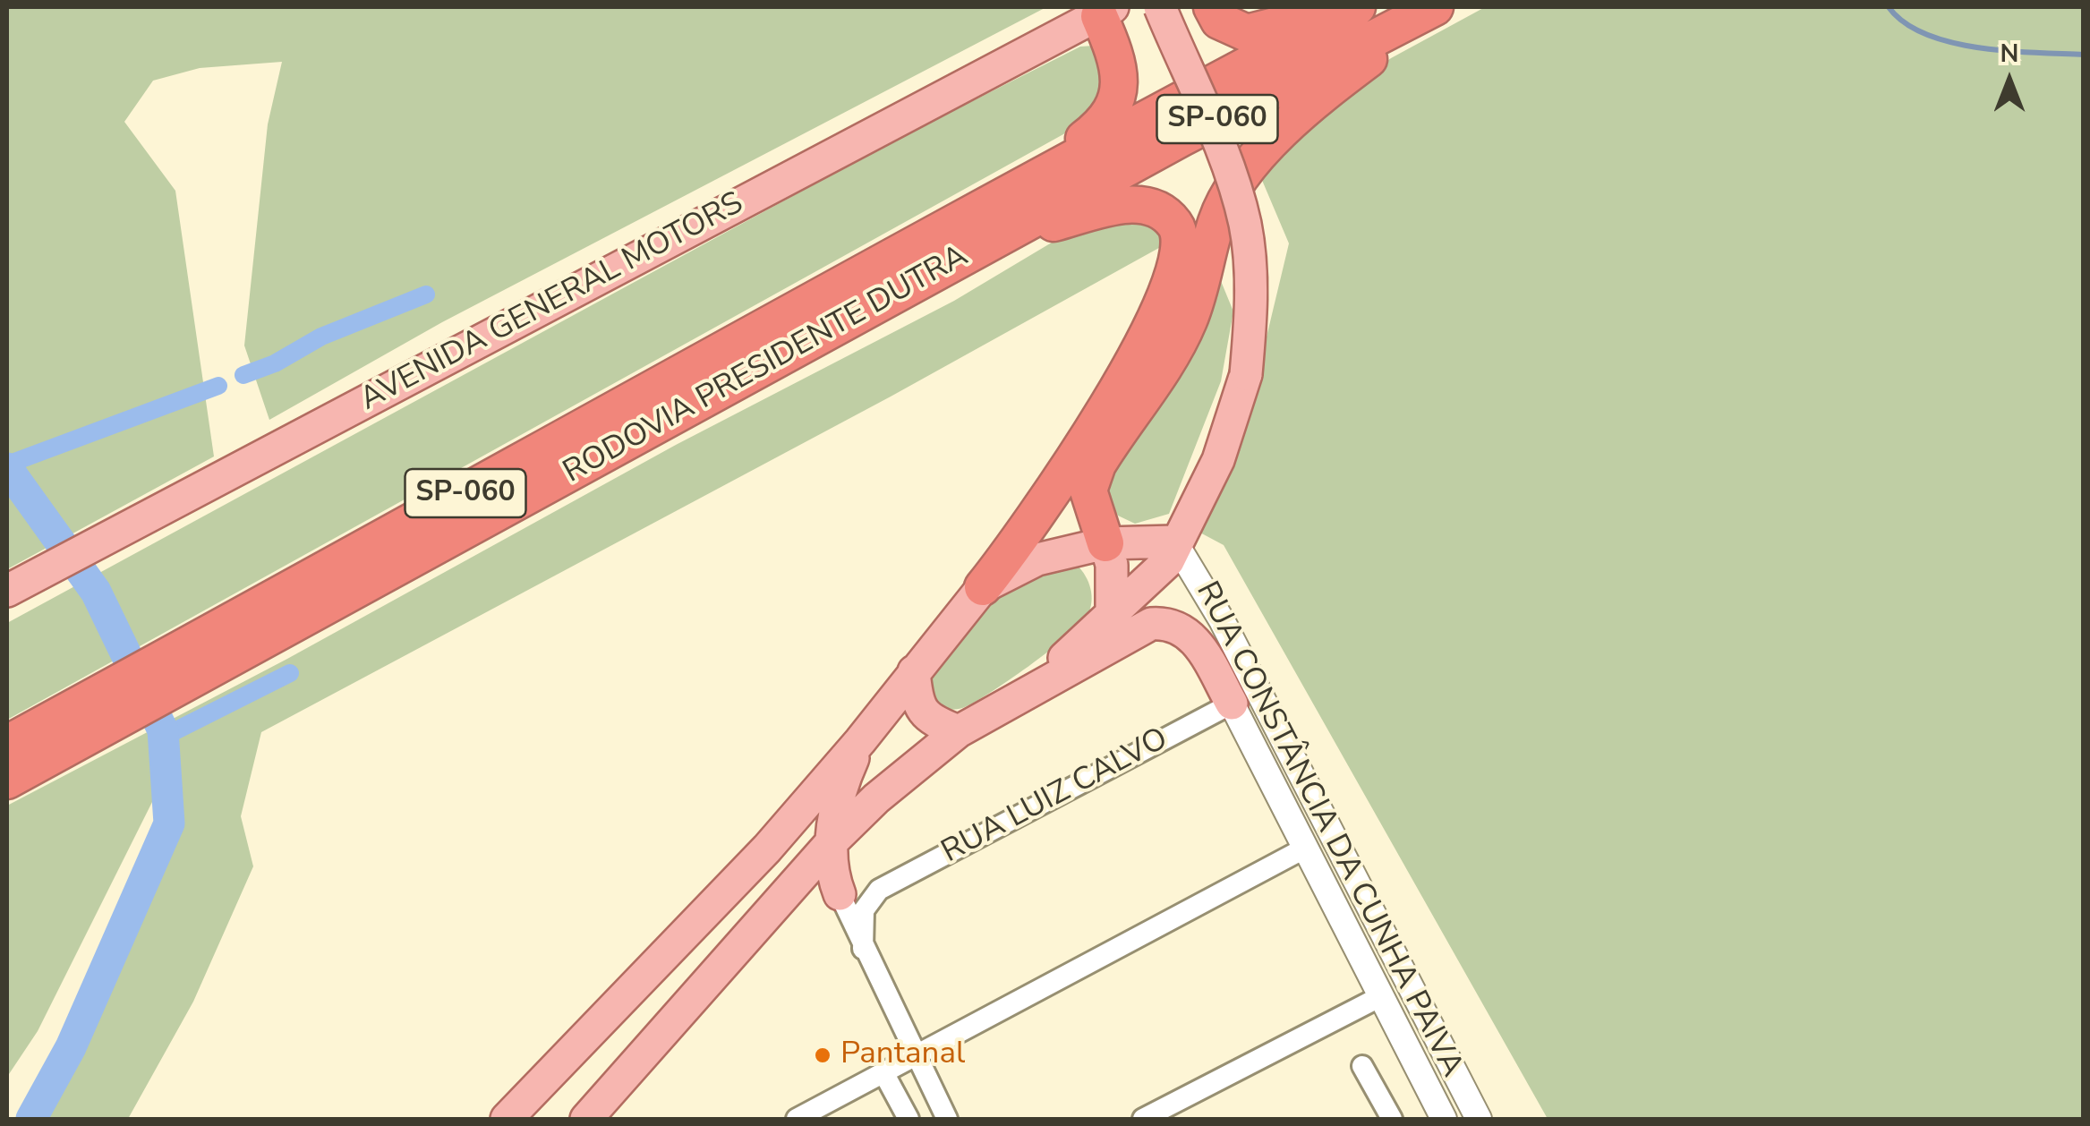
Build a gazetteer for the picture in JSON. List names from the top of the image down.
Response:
{
  "streets": {
    "highway": ["SP-060", "RODOVIA PRESIDENTE DUTRA"],
    "main road": ["AVENIDA GENERAL MOTORS"],
    "street": ["RUA LUIZ CALVO", "RUA CONSTÂNCIA DA CUNHA PAIVA"]
  },
  "crossings": [
    ["RUA LUIZ CALVO", "RUA CONSTÂNCIA DA CUNHA PAIVA"]
  ],
  "places": ["Pantanal"],
  "north": "top"
}
